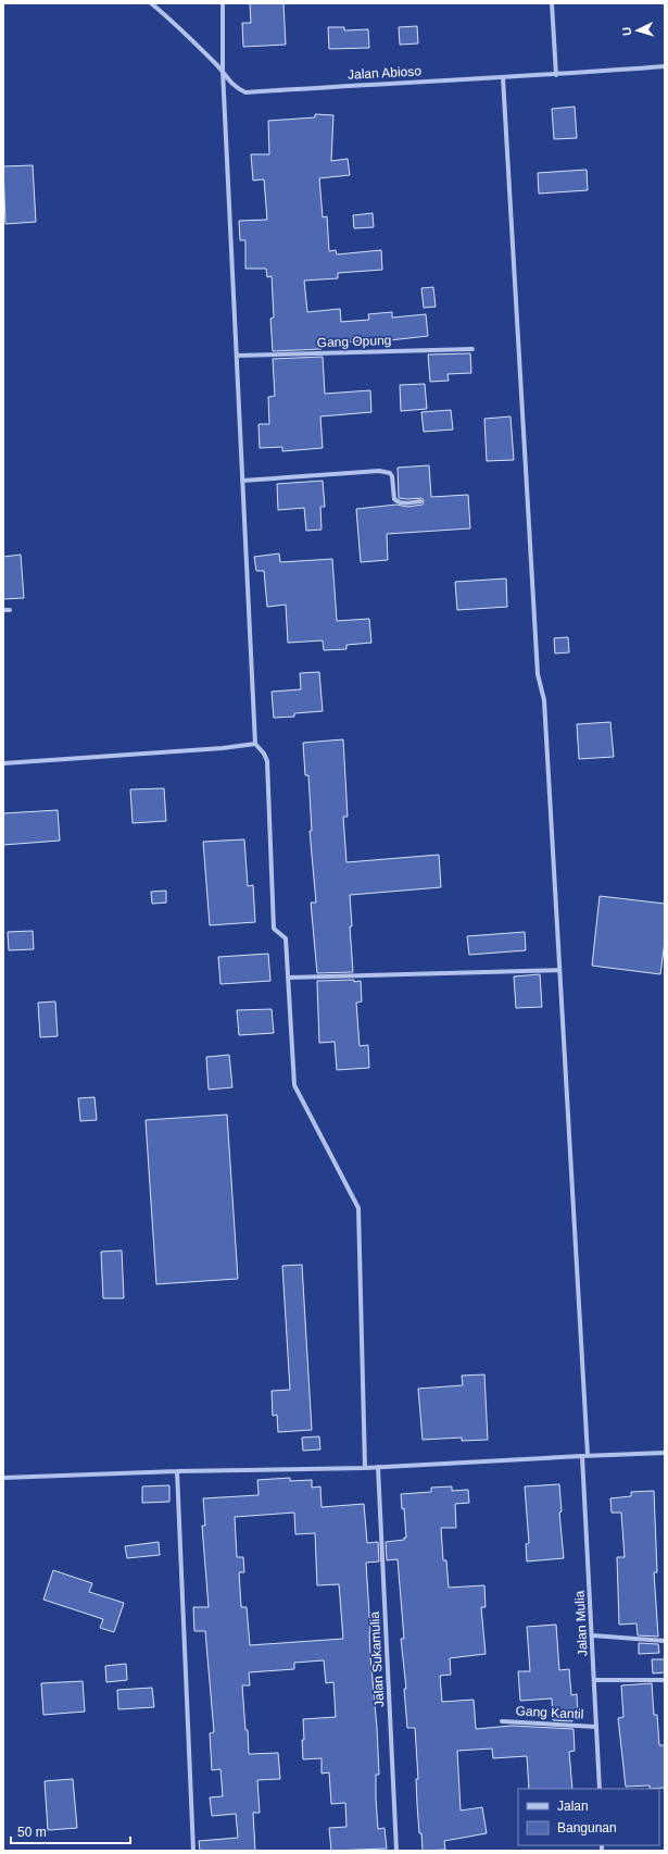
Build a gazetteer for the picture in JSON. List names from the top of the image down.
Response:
{
  "streets": {
    "street": [
      "Jalan Abioso",
      "Gang Opung",
      "Jalan Mulia",
      "Jalan Sukamulia",
      "Gang Kantil"
    ]
  },
  "crossings": [
    ["Jalan Abioso", "Jalan Mulia"],
    ["Jalan Mulia", "Gang Kantil"]
  ],
  "legend": ["Jalan", "Bangunan"],
  "scale_bar": "50 m",
  "north": "left"
}
